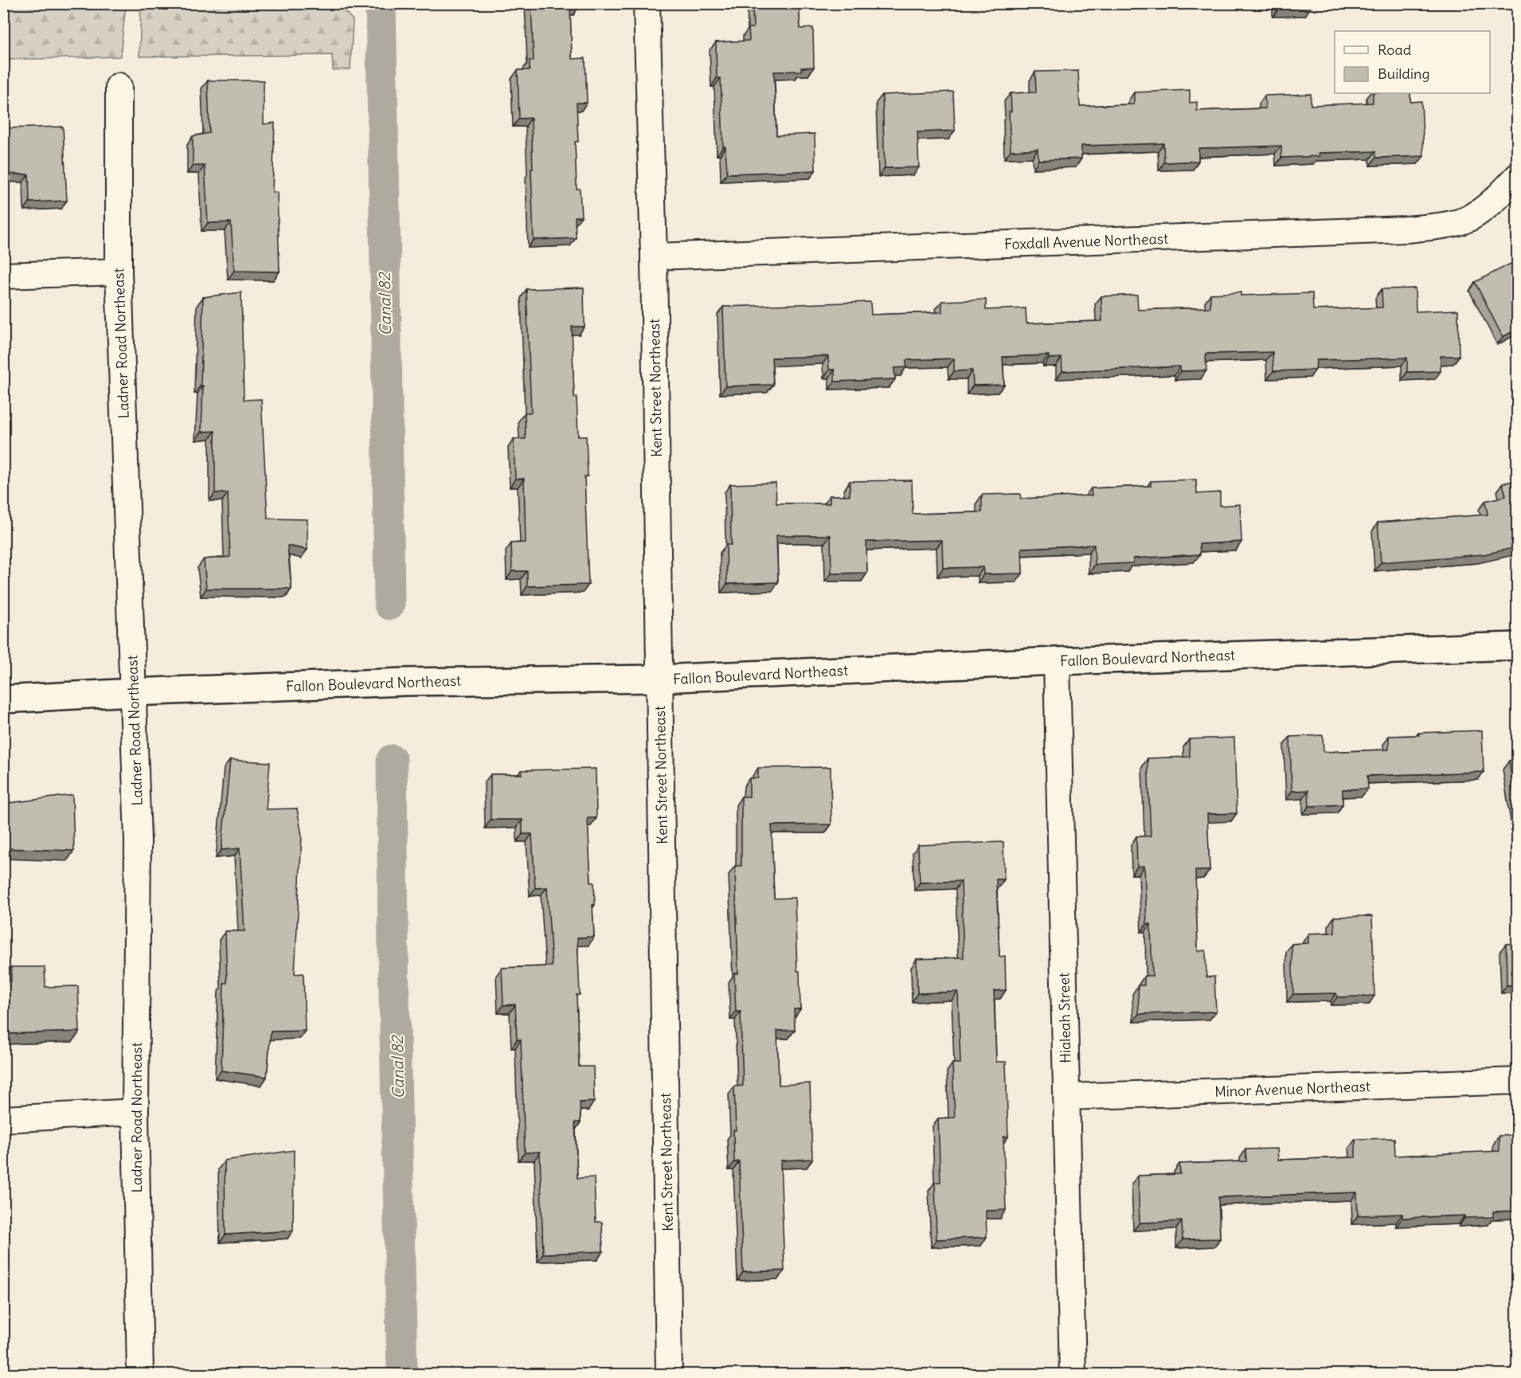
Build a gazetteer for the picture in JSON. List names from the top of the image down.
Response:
{
  "streets": {
    "street": [
      "Foxdall Avenue Northeast",
      "Ladner Road Northeast",
      "Kent Street Northeast",
      "Fallon Boulevard Northeast",
      "Hialeah Street",
      "Minor Avenue Northeast"
    ]
  },
  "crossings": [
    ["Foxdall Avenue Northeast", "Kent Street Northeast"],
    ["Ladner Road Northeast", "Fallon Boulevard Northeast"],
    ["Kent Street Northeast", "Fallon Boulevard Northeast"],
    ["Fallon Boulevard Northeast", "Hialeah Street"],
    ["Hialeah Street", "Minor Avenue Northeast"]
  ],
  "water": ["Canal 82"],
  "legend": ["Road", "Building"]
}
